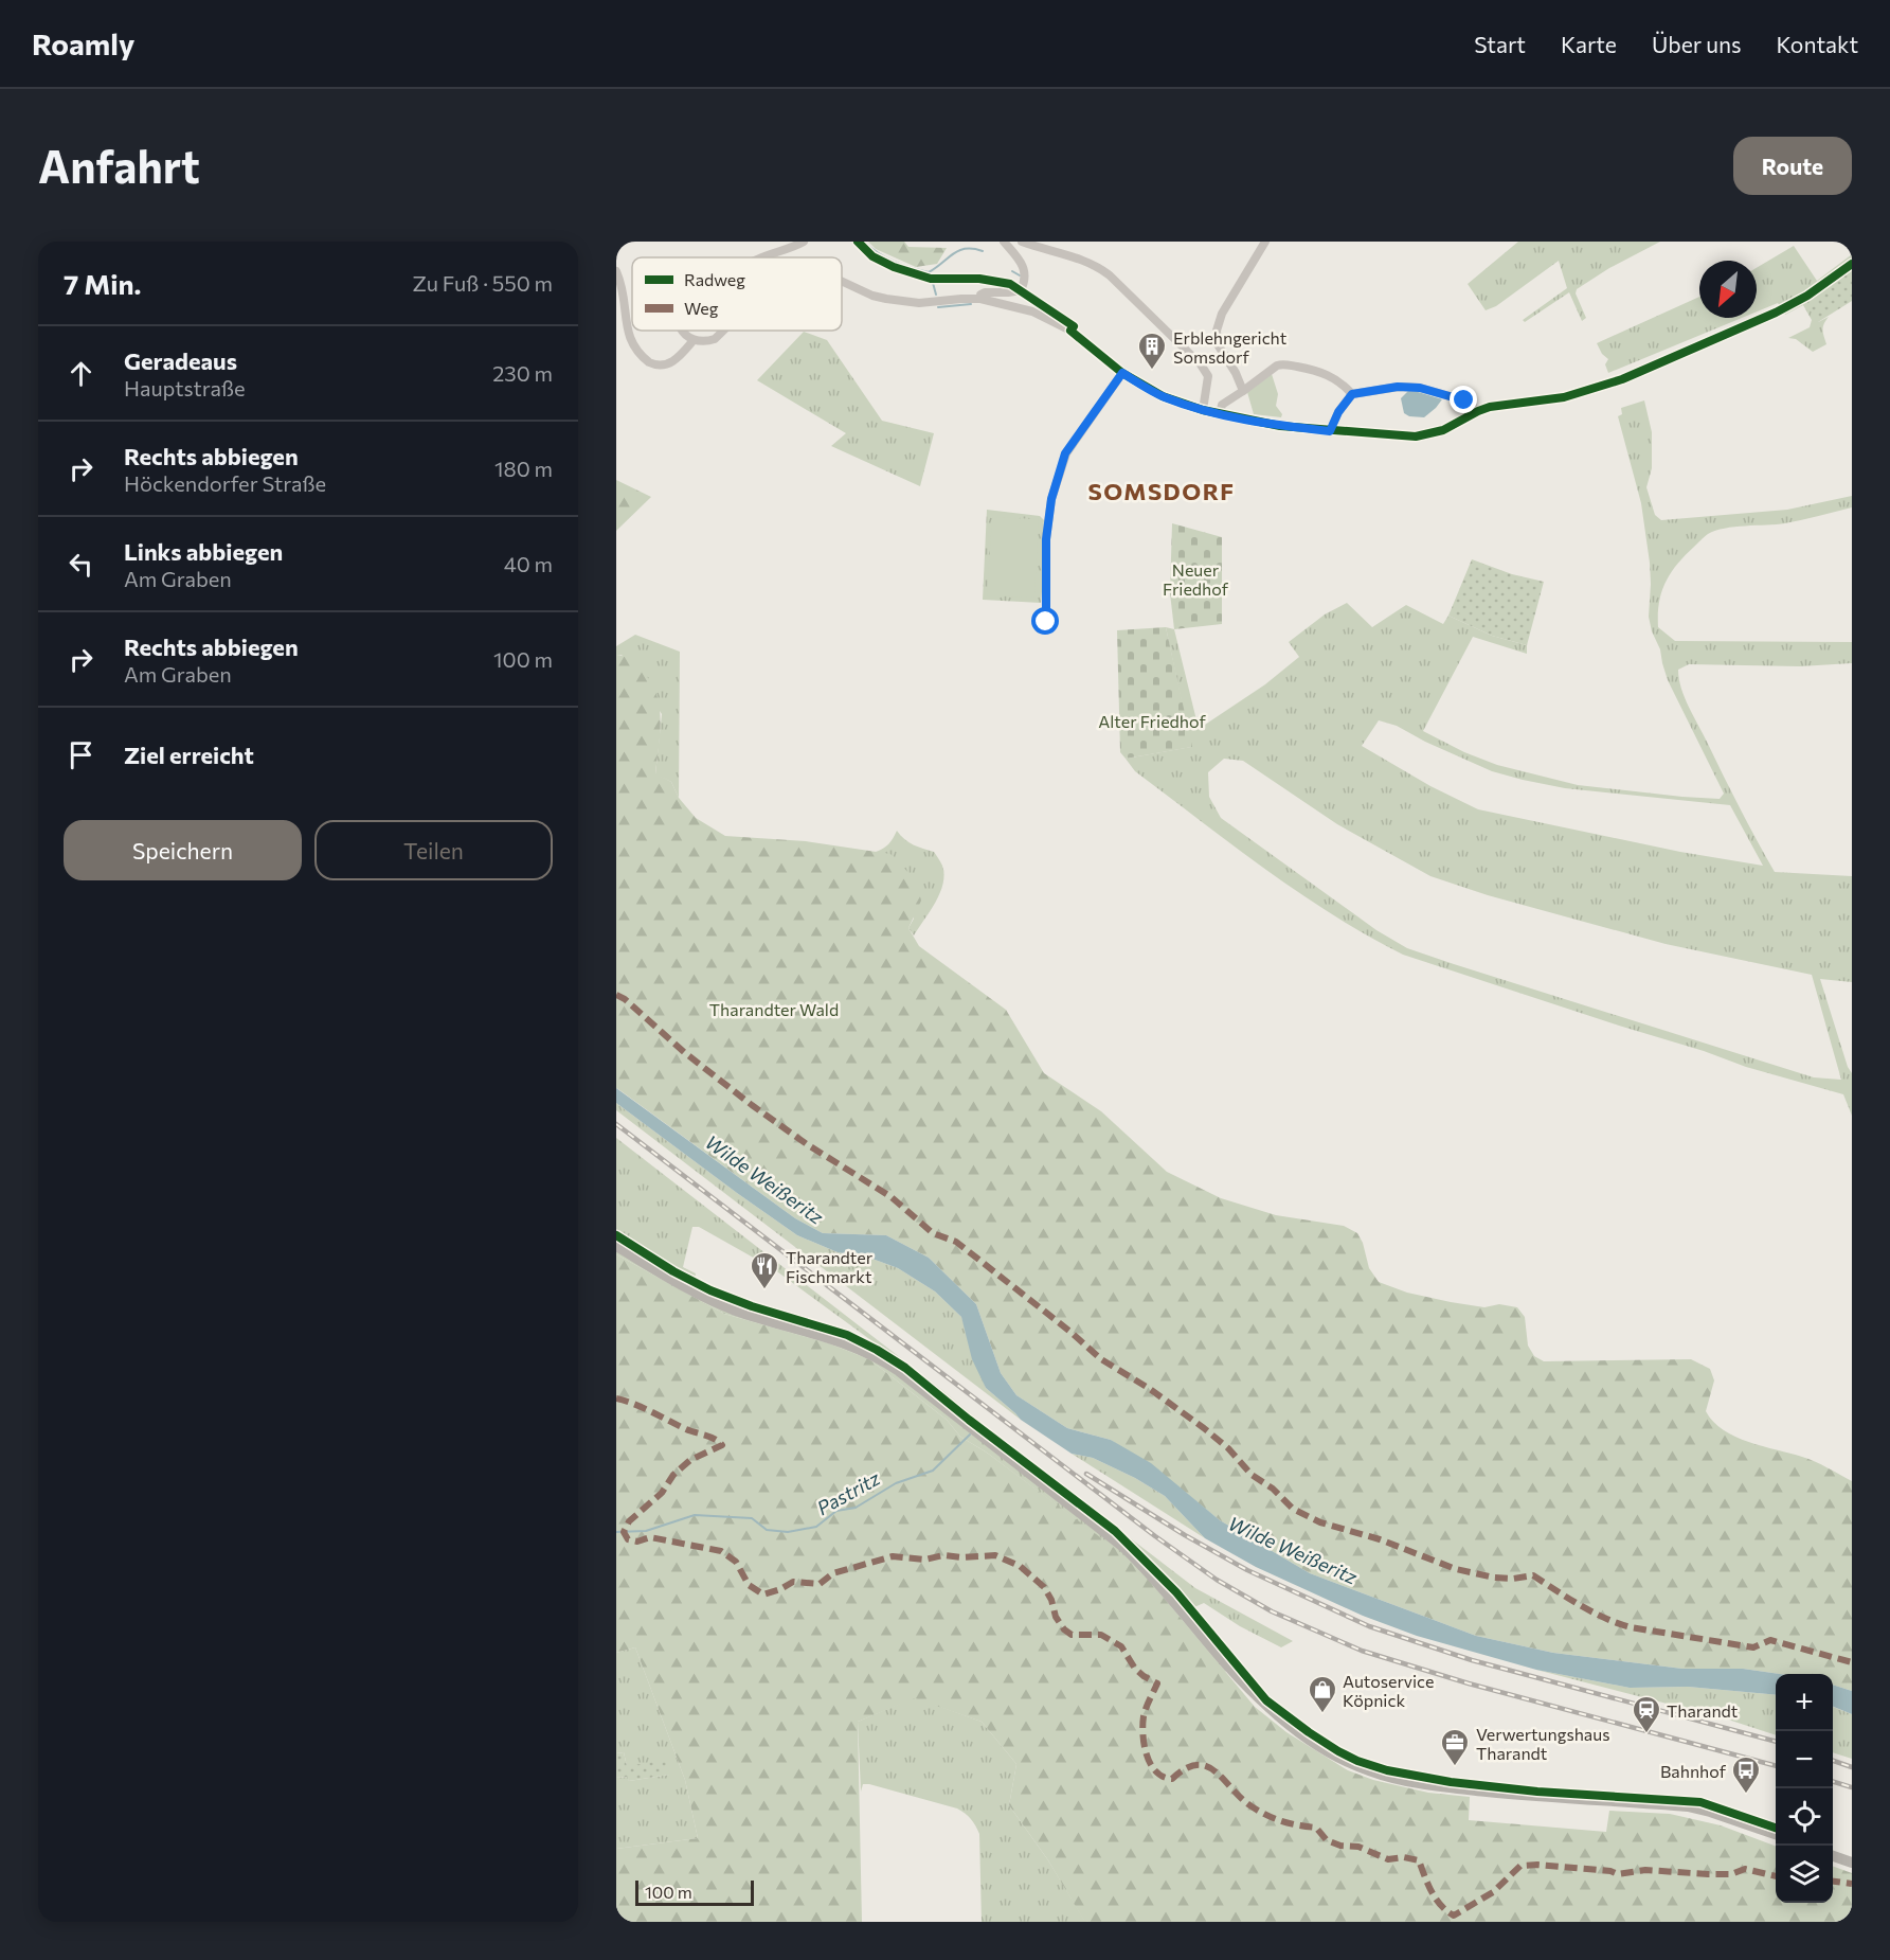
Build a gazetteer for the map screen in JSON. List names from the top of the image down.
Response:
{
  "districts": ["SOMSDORF"],
  "water": ["Wilde Weißeritz", "Pastritz"],
  "parks": ["Neuer Friedhof", "Alter Friedhof", "Tharandter Wald"],
  "places": {
    "building": ["Erblehngericht Somsdorf"],
    "restaurant": ["Tharandter Fischmarkt"],
    "shop": ["Autoservice Köpnick"],
    "station": ["Tharandt"],
    "office": ["Verwertungshaus Tharandt"],
    "bus stop": ["Bahnhof"]
  },
  "legend": ["Radweg", "Weg"],
  "scale_bar": "100 m",
  "north": "bottom left",
  "page": {
    "header": "Roamly",
    "nav": [
      "Start",
      "Karte",
      "Über uns",
      "Kontakt"
    ],
    "buttons": [
      "Route",
      ["Speichern", "Teilen"]
    ],
    "title": "Anfahrt",
    "heading": ["7 Min.", "Zu Fuß · 550 m"],
    "list": [
      ["Geradeaus", "Hauptstraße", "230 m"],
      ["Rechts abbiegen", "Höckendorfer Straße", "180 m"],
      ["Links abbiegen", "Am Graben", "40 m"],
      ["Rechts abbiegen", "Am Graben", "100 m"],
      "Ziel erreicht"
    ],
    "map_buttons": ["+", "−"],
    "scale": "100 m"
  }
}
